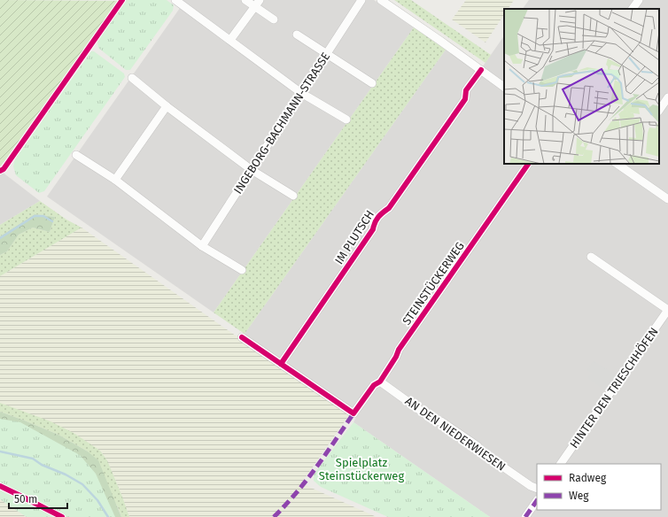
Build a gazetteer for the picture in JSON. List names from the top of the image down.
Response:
{
  "streets": {
    "street": [
      "INGEBORG-BACHMANN-STRASSE",
      "IM PLUTSCH",
      "STEINSTÜCKERWEG",
      "HINTER DEN TRIESCHHÖFEN",
      "AN DEN NIEDERWIESEN"
    ]
  },
  "crossings": [
    ["IM PLUTSCH", "STEINSTÜCKERWEG"],
    ["STEINSTÜCKERWEG", "AN DEN NIEDERWIESEN"]
  ],
  "parks": ["Spielplatz Steinstückerweg"],
  "legend": ["Radweg", "Weg"],
  "scale_bar": "50 m"
}
